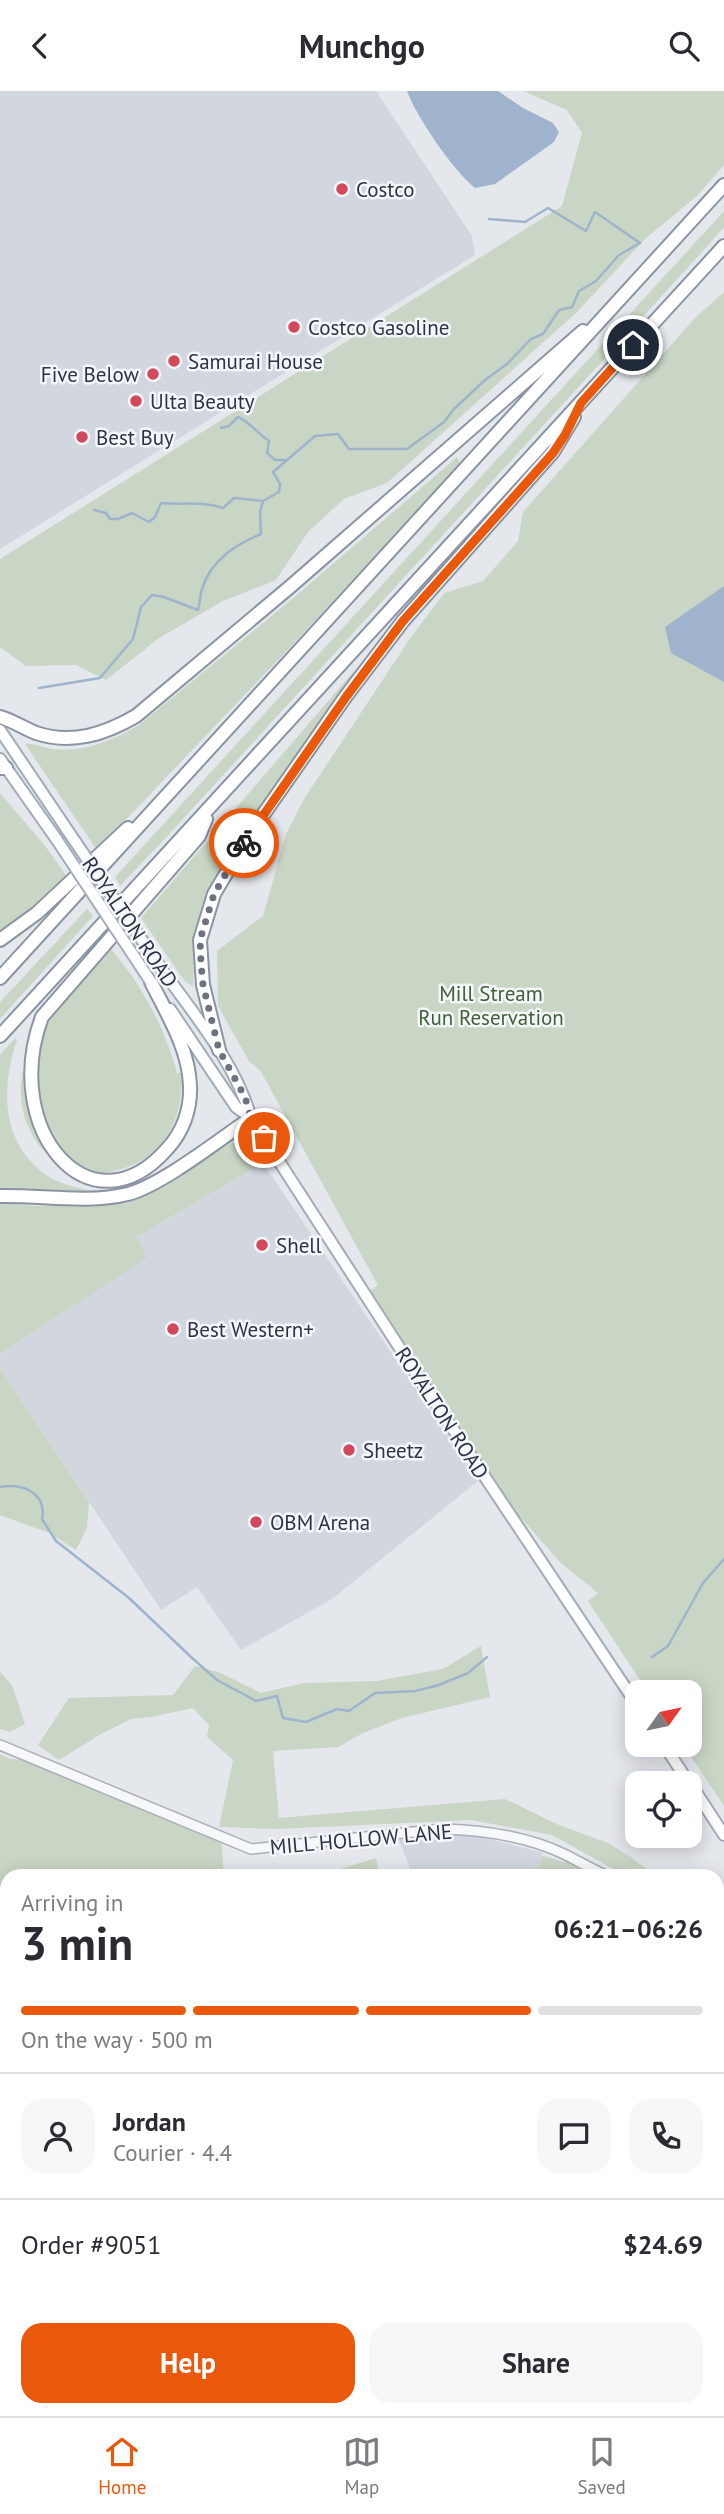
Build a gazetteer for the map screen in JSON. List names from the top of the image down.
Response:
{
  "streets": {
    "main road": ["ROYALTON ROAD"],
    "street": ["MILL HOLLOW LANE"]
  },
  "parks": ["Mill Stream Run Reservation"],
  "places": [
    "Costco",
    "Costco Gasoline",
    "Samurai House",
    "Five Below",
    "Ulta Beauty",
    "Best Buy",
    "Shell",
    "Best Western+",
    "Sheetz",
    "OBM Arena"
  ],
  "north": "top right",
  "page": {
    "header": "Munchgo",
    "heading": ["3 min", "Arriving in", "06:21–06:26"],
    "panel": [
      "Jordan",
      "Courier · 4.4",
      "Order #9051",
      "$24.69"
    ],
    "bar": "On the way · 500 m",
    "buttons": ["Help", "Share"],
    "tabs": ["Home", "Map", "Saved"]
  }
}
